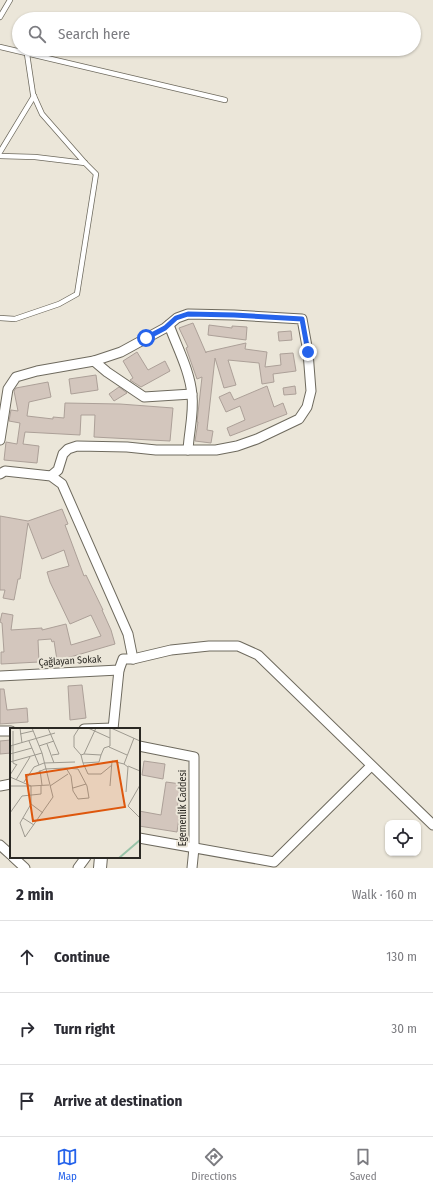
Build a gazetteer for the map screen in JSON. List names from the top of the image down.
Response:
{
  "streets": {
    "street": ["Çağlayan Sokak", "Egemenlik Caddesi"]
  },
  "page": {
    "search": "Search here",
    "heading": ["2 min", "Walk · 160 m"],
    "list": [
      ["Continue", "130 m"],
      ["Turn right", "30 m"],
      "Arrive at destination"
    ],
    "nav": ["Map", "Directions", "Saved"]
  }
}
